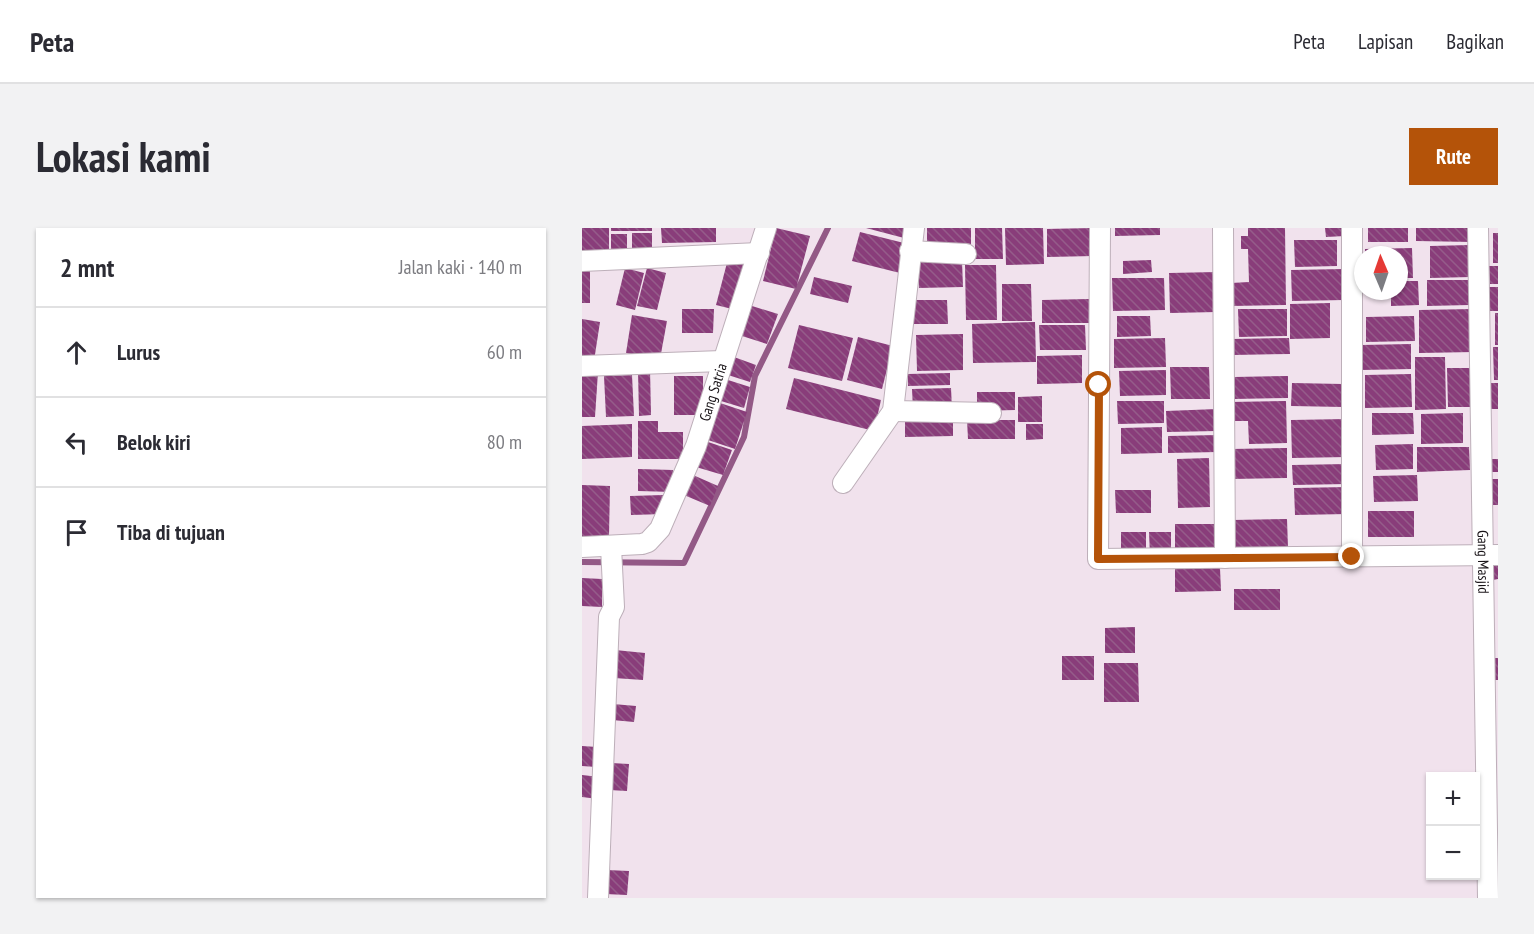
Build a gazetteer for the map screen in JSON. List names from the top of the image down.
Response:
{
  "streets": {
    "street": ["Gang Satria", "Gang Masjid"]
  },
  "north": "top",
  "page": {
    "header": "Peta",
    "nav": ["Peta", "Lapisan", "Bagikan"],
    "buttons": "Rute",
    "title": "Lokasi kami",
    "heading": ["2 mnt", "Jalan kaki · 140 m"],
    "list": [
      ["Lurus", "60 m"],
      ["Belok kiri", "80 m"],
      "Tiba di tujuan"
    ],
    "map_buttons": ["+", "−"]
  }
}
